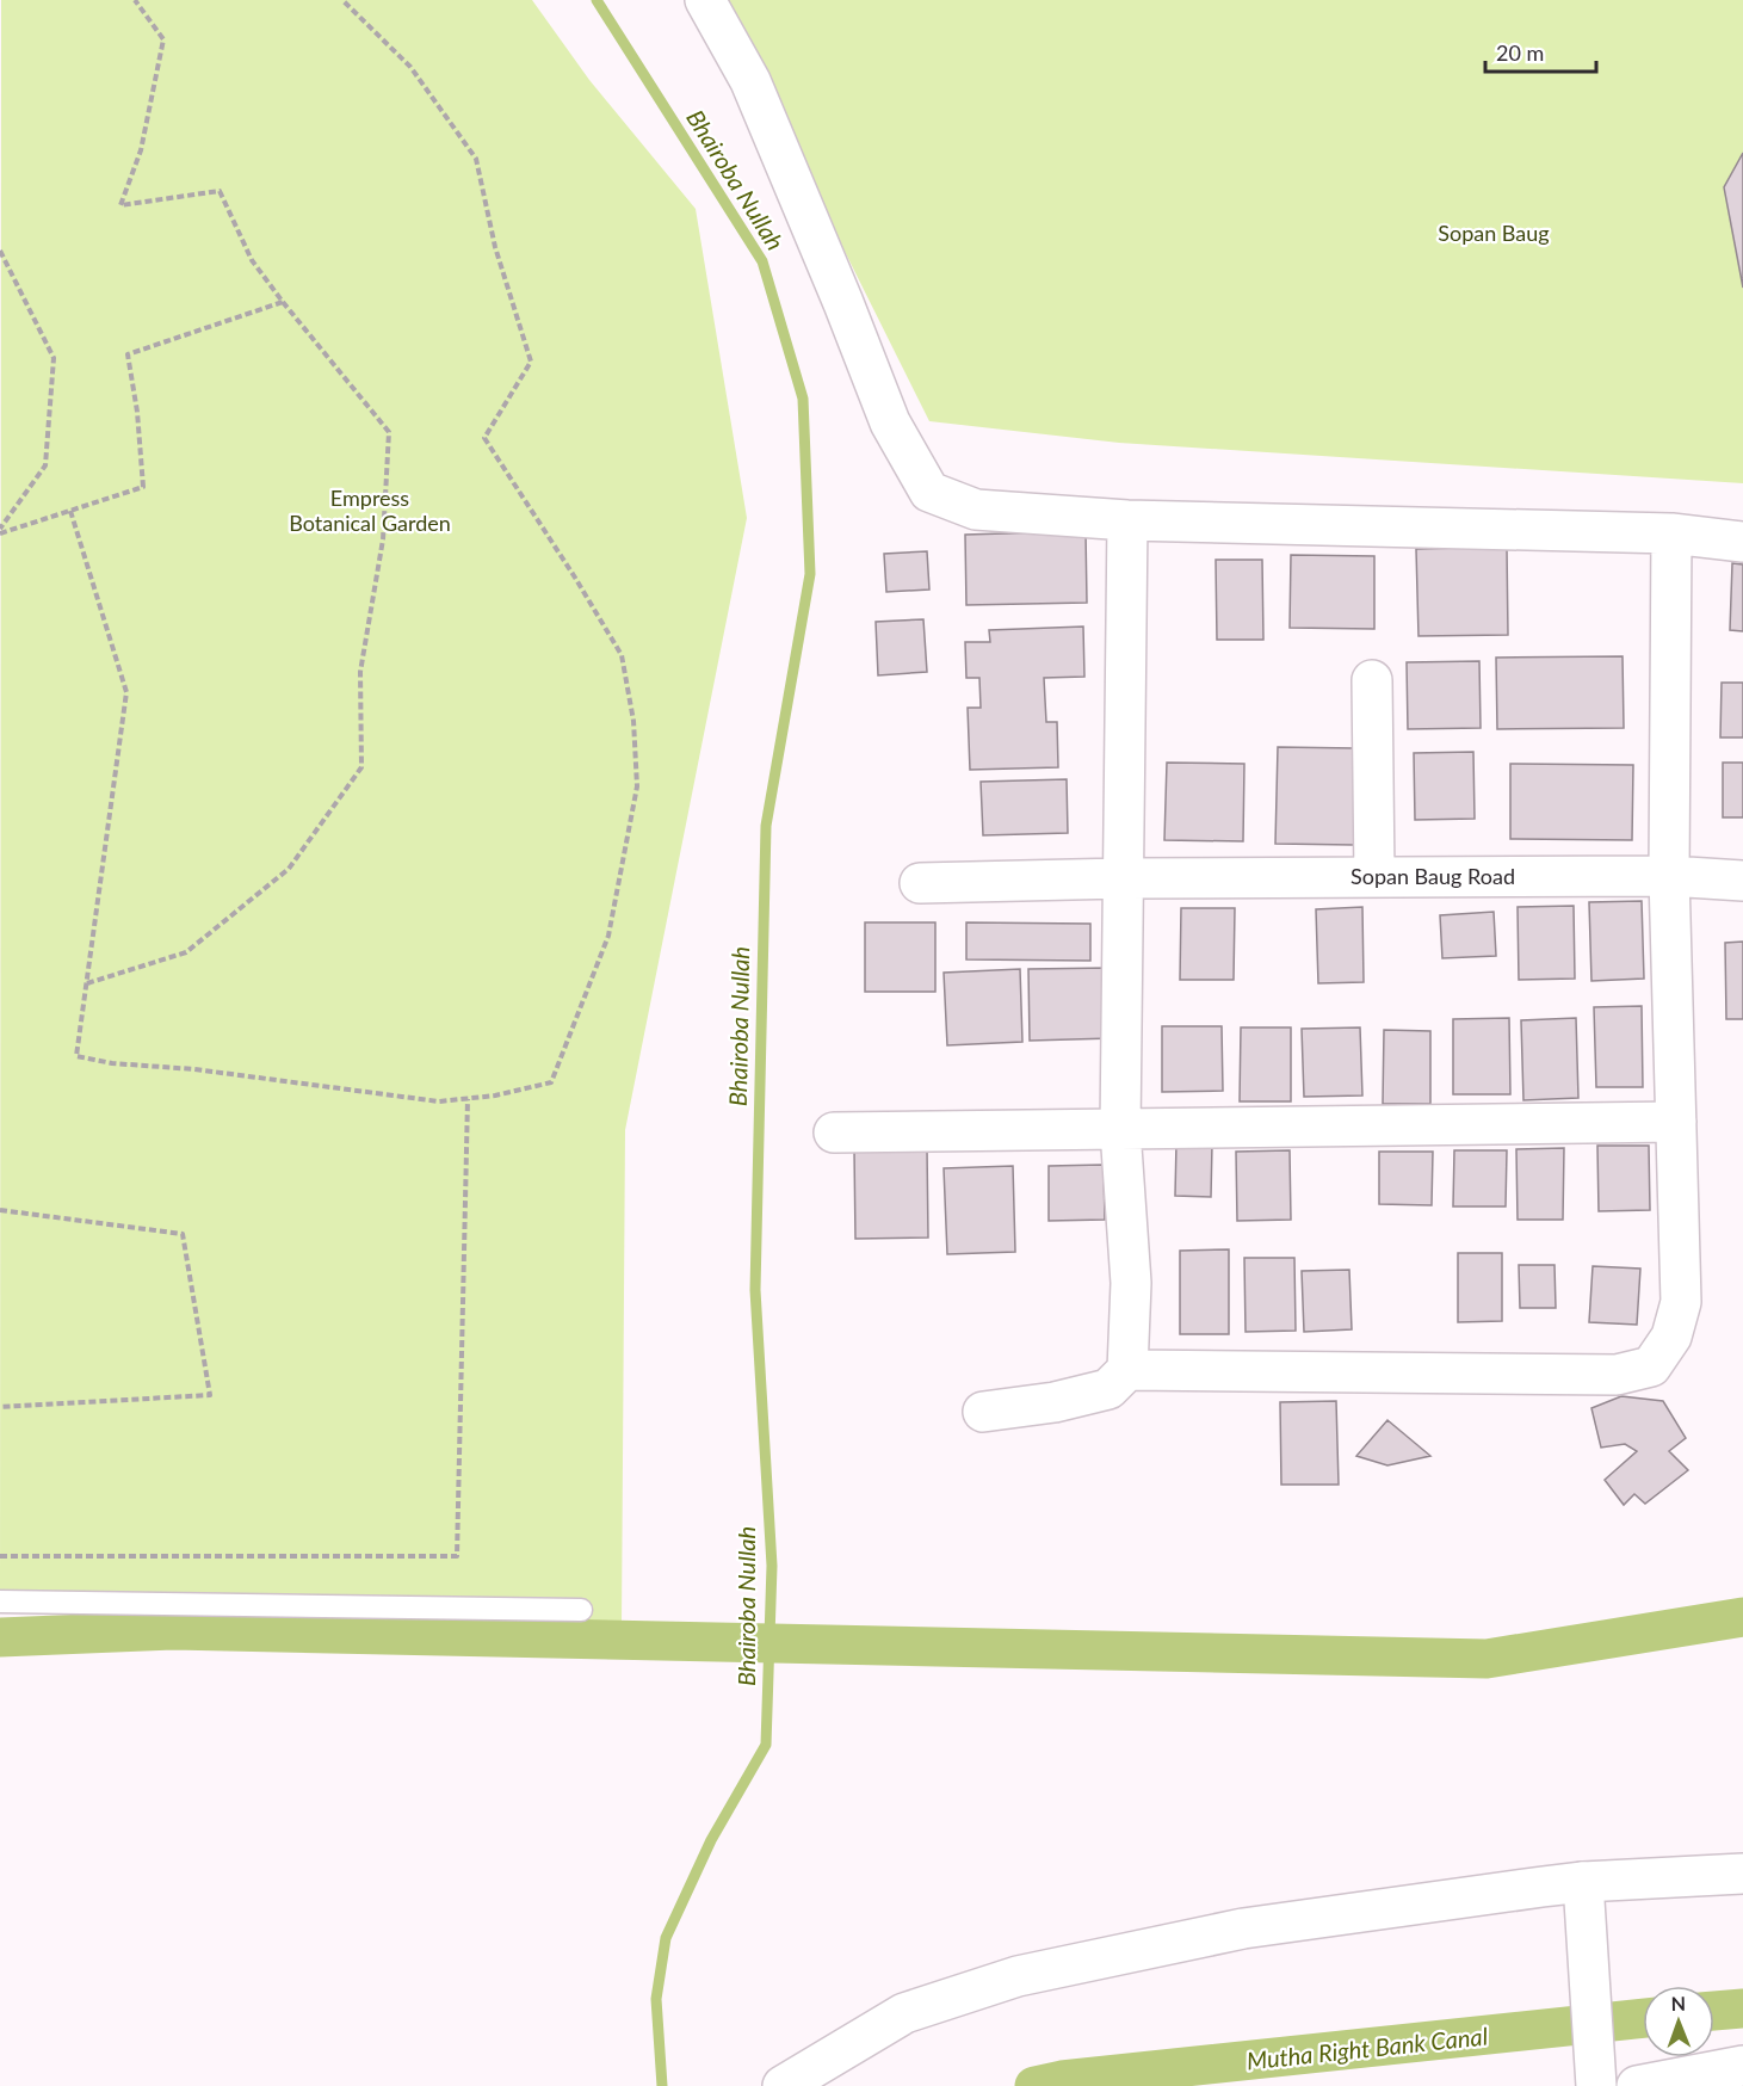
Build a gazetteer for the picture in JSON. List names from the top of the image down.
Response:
{
  "streets": {
    "street": ["Sopan Baug Road"]
  },
  "water": ["Bhairoba Nullah", "Mutha Right Bank Canal"],
  "parks": ["Sopan Baug", "Empress Botanical Garden"],
  "scale_bar": "20 m",
  "north": "top"
}
